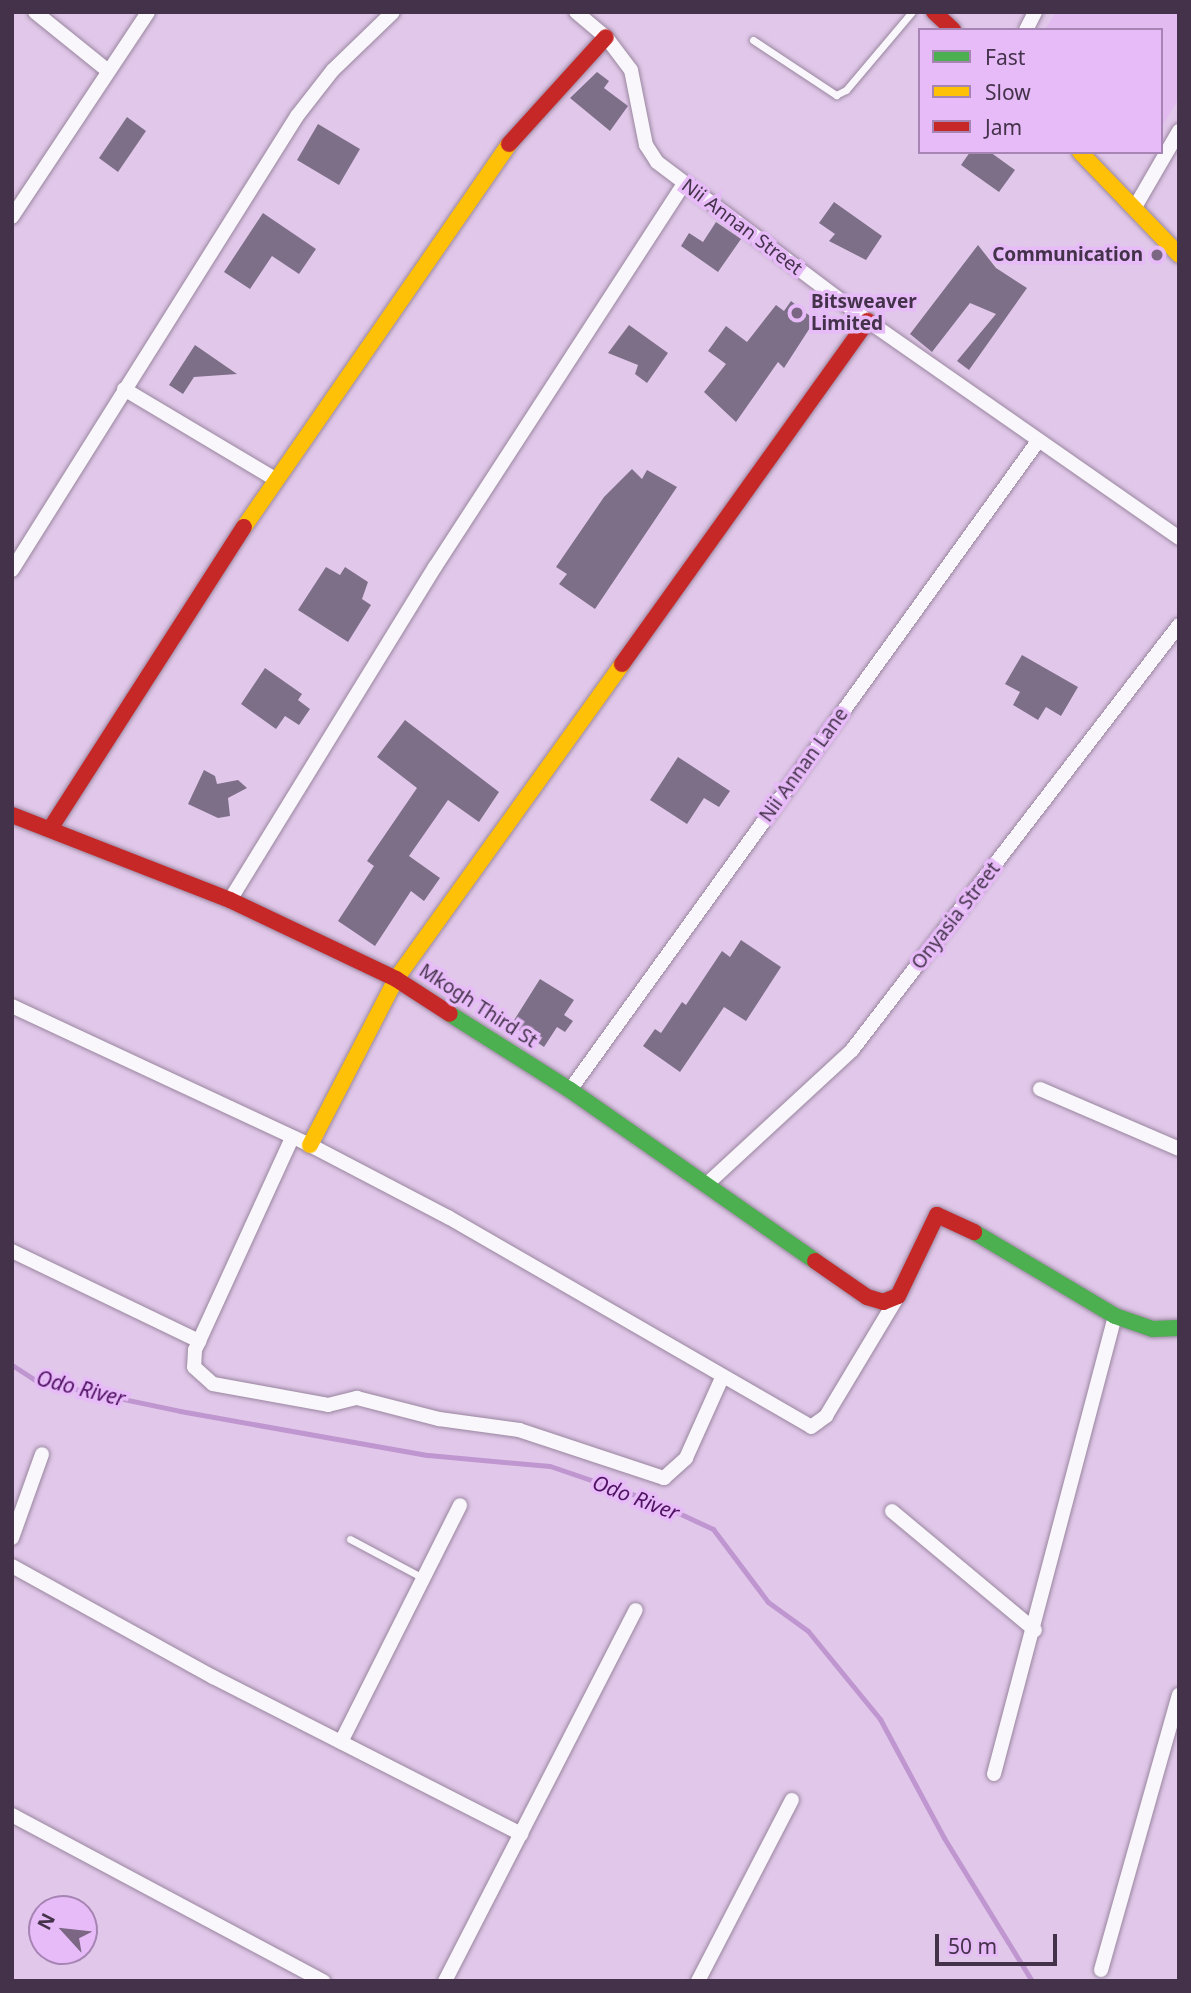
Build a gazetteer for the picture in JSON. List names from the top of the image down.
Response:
{
  "streets": {
    "street": [
      "Nii Annan Street",
      "Nii Annan Lane",
      "Onyasia Street",
      "Mkogh Third St"
    ]
  },
  "crossings": [
    ["Nii Annan Street", "Nii Annan Lane"],
    ["Nii Annan Lane", "Mkogh Third St"],
    ["Onyasia Street", "Mkogh Third St"]
  ],
  "water": ["Odo River"],
  "places": ["Communication", "Bitsweaver Limited"],
  "legend": ["Fast", "Slow", "Jam"],
  "scale_bar": "50 m",
  "north": "top left"
}
